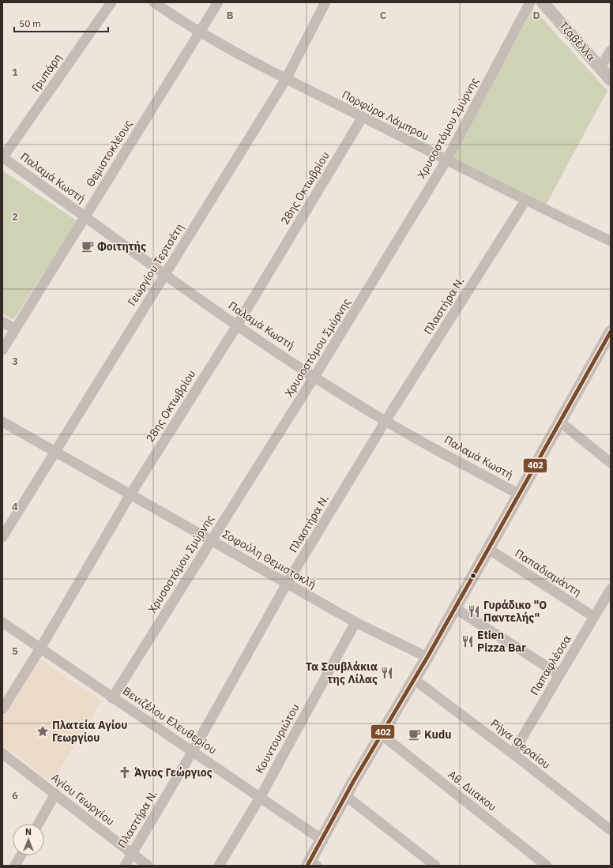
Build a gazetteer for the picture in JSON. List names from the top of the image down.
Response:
{
  "streets": {
    "street": [
      "Τζαβέλλα",
      "Γρυπάρη",
      "Πορφύρα Λάμπρου",
      "Χρυσοστόμου Σμύρνης",
      "Θεμιστοκλέους",
      "Παλαμά Κωστή",
      "28ης Οκτωβρίου",
      "Γεωργίου Τερτσέτη",
      "Πλαστήρα Ν.",
      "Σοφούλη Θεμιστοκλή",
      "Παπαδιαμάντη",
      "Παπαφλέσσα",
      "Βενιζέλου Ελευθερίου",
      "Κουντουριώτου",
      "Ρήγα Φεραίου",
      "Αθ. Διιακου",
      "Αγίου Γεωργίου"
    ]
  },
  "crossings": [
    ["Γρυπάρη", "Παλαμά Κωστή"],
    ["Πορφύρα Λάμπρου", "Χρυσοστόμου Σμύρνης"],
    ["Πορφύρα Λάμπρου", "Θεμιστοκλέους"],
    ["Πορφύρα Λάμπρου", "28ης Οκτωβρίου"],
    ["Πορφύρα Λάμπρου", "Γεωργίου Τερτσέτη"],
    ["Πορφύρα Λάμπρου", "Πλαστήρα Ν."],
    ["Χρυσοστόμου Σμύρνης", "Παλαμά Κωστή"],
    ["Χρυσοστόμου Σμύρνης", "Σοφούλη Θεμιστοκλή"],
    ["Χρυσοστόμου Σμύρνης", "Βενιζέλου Ελευθερίου"],
    ["Θεμιστοκλέους", "Παλαμά Κωστή"],
    ["Παλαμά Κωστή", "28ης Οκτωβρίου"],
    ["Παλαμά Κωστή", "Γεωργίου Τερτσέτη"],
    ["Παλαμά Κωστή", "Πλαστήρα Ν."],
    ["28ης Οκτωβρίου", "Σοφούλη Θεμιστοκλή"],
    ["28ης Οκτωβρίου", "Βενιζέλου Ελευθερίου"],
    ["Γεωργίου Τερτσέτη", "Σοφούλη Θεμιστοκλή"],
    ["Πλαστήρα Ν.", "Σοφούλη Θεμιστοκλή"],
    ["Πλαστήρα Ν.", "Βενιζέλου Ελευθερίου"],
    ["Πλαστήρα Ν.", "Αγίου Γεωργίου"],
    ["Σοφούλη Θεμιστοκλή", "Κουντουριώτου"],
    ["Παπαδιαμάντη", "Παπαφλέσσα"],
    ["Παπαφλέσσα", "Ρήγα Φεραίου"],
    ["Βενιζέλου Ελευθερίου", "Κουντουριώτου"]
  ],
  "places": {
    "cafe": ["Φοιτητής", "Kudu"],
    "restaurant": ["Γυράδικο \"Ο Παντελής\"", "Etien Pizza Bar", "Τα Σουβλάκια της Λίλας"],
    "place": ["Πλατεία Αγίου Γεωργίου"],
    "church": ["Άγιος Γεώργιος"]
  },
  "lines": ["transit line 402"],
  "scale_bar": "50 m",
  "north": "top",
  "grid": {
    "columns": ["B", "C", "D"],
    "rows": [
      "1",
      "2",
      "3",
      "4",
      "5",
      "6"
    ]
  }
}
